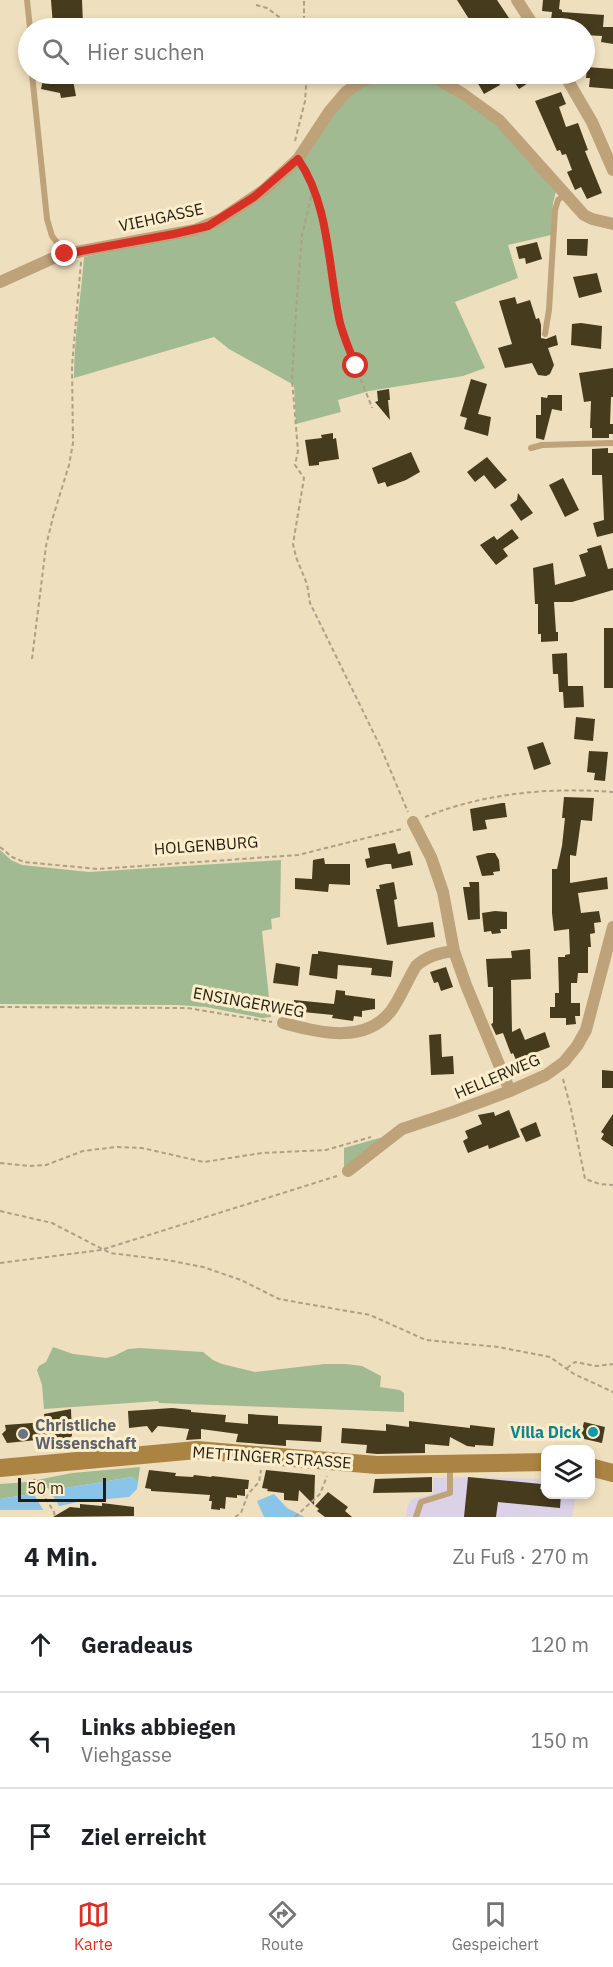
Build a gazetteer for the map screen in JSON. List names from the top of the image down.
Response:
{
  "streets": {
    "main road": ["METTINGER STRASSE"],
    "street": ["VIEHGASSE", "ENSINGERWEG", "HELLERWEG"],
    "path": ["HOLGENBURG"]
  },
  "places": ["Villa Dick", "Christliche Wissenschaft"],
  "scale_bar": "50 m",
  "page": {
    "search": "Hier suchen",
    "scale": "50 m",
    "heading": ["4 Min.", "Zu Fuß · 270 m"],
    "list": [
      ["Geradeaus", "120 m"],
      ["Links abbiegen", "Viehgasse", "150 m"],
      "Ziel erreicht"
    ],
    "nav": ["Karte", "Route", "Gespeichert"]
  }
}
